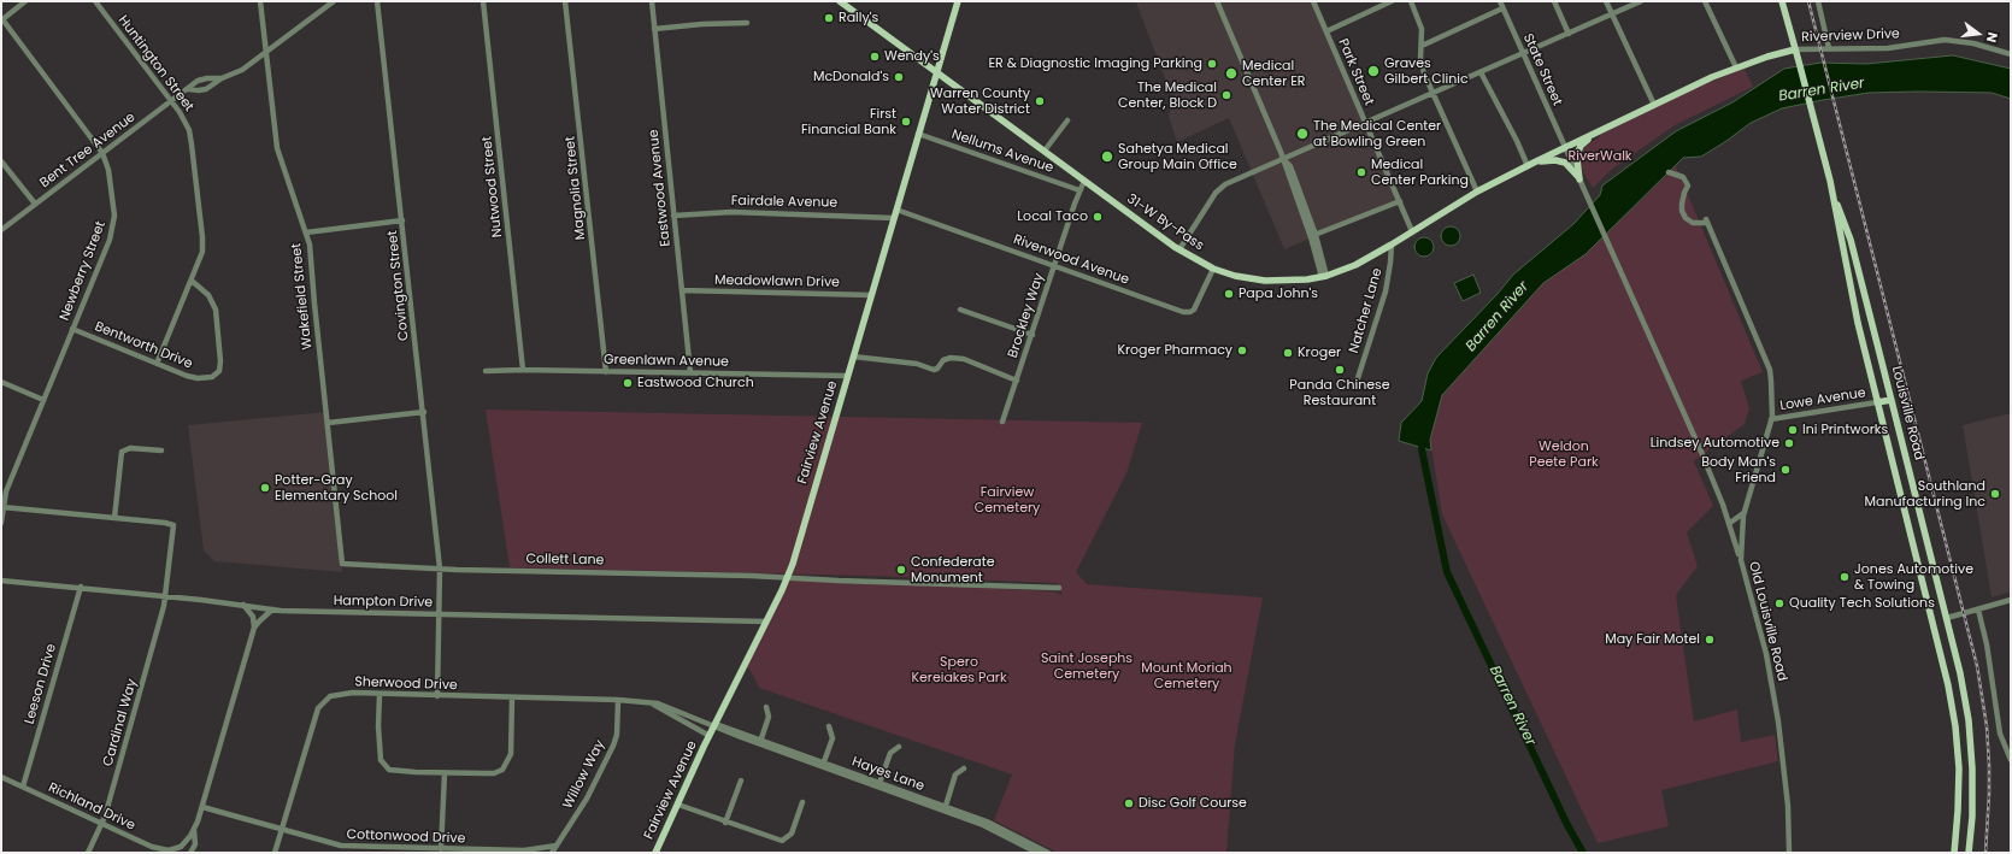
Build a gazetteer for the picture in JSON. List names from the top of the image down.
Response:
{
  "streets": {
    "main road": [
      "Riverview Drive",
      "31-W By-Pass",
      "Louisville Road",
      "Fairview Avenue"
    ],
    "street": [
      "Huntington Street",
      "State Street",
      "Park Street",
      "Bent Tree Avenue",
      "Nellums Avenue",
      "Nutwood Street",
      "Magnolia Street",
      "Eastwood Avenue",
      "Fairdale Avenue",
      "Riverwood Avenue",
      "Newberry Street",
      "Meadowlawn Drive",
      "Covington Street",
      "Wakefield Street",
      "Natcher Lane",
      "Brockley Way",
      "Bentworth Drive",
      "Greenlawn Avenue",
      "Lowe Avenue",
      "Collett Lane",
      "Hampton Drive",
      "Old Louisville Road",
      "Leeson Drive",
      "Sherwood Drive",
      "Cardinal Way",
      "Willow Way",
      "Hayes Lane",
      "Richland Drive",
      "Cottonwood Drive"
    ]
  },
  "crossings": [
    ["Riverview Drive", "State Street"],
    ["Riverview Drive", "31-W By-Pass"],
    ["Riverview Drive", "Louisville Road"],
    ["Huntington Street", "Bent Tree Avenue"],
    ["Huntington Street", "Bentworth Drive"],
    ["State Street", "31-W By-Pass"],
    ["State Street", "Old Louisville Road"],
    ["Park Street", "31-W By-Pass"],
    ["Bent Tree Avenue", "Newberry Street"],
    ["Bent Tree Avenue", "Wakefield Street"],
    ["Nellums Avenue", "Brockley Way"],
    ["Nellums Avenue", "Fairview Avenue"],
    ["Nutwood Street", "Greenlawn Avenue"],
    ["Magnolia Street", "Greenlawn Avenue"],
    ["Eastwood Avenue", "Fairdale Avenue"],
    ["Eastwood Avenue", "Meadowlawn Drive"],
    ["Eastwood Avenue", "Greenlawn Avenue"],
    ["Fairdale Avenue", "Fairview Avenue"],
    ["31-W By-Pass", "Riverwood Avenue"],
    ["31-W By-Pass", "Natcher Lane"],
    ["31-W By-Pass", "Brockley Way"],
    ["31-W By-Pass", "Fairview Avenue"],
    ["Riverwood Avenue", "Brockley Way"],
    ["Riverwood Avenue", "Fairview Avenue"],
    ["Newberry Street", "Bentworth Drive"],
    ["Meadowlawn Drive", "Fairview Avenue"],
    ["Covington Street", "Collett Lane"],
    ["Covington Street", "Hampton Drive"],
    ["Covington Street", "Sherwood Drive"],
    ["Wakefield Street", "Collett Lane"],
    ["Greenlawn Avenue", "Fairview Avenue"],
    ["Lowe Avenue", "Louisville Road"],
    ["Lowe Avenue", "Old Louisville Road"],
    ["Fairview Avenue", "Collett Lane"],
    ["Fairview Avenue", "Hampton Drive"],
    ["Fairview Avenue", "Sherwood Drive"],
    ["Fairview Avenue", "Hayes Lane"],
    ["Hampton Drive", "Leeson Drive"],
    ["Hampton Drive", "Cardinal Way"],
    ["Leeson Drive", "Richland Drive"],
    ["Sherwood Drive", "Willow Way"],
    ["Sherwood Drive", "Hayes Lane"],
    ["Sherwood Drive", "Cottonwood Drive"],
    ["Cardinal Way", "Richland Drive"],
    ["Willow Way", "Cottonwood Drive"]
  ],
  "water": ["Barren River"],
  "parks": [
    "RiverWalk",
    "Weldon Peete Park",
    "Fairview Cemetery",
    "Saint Josephs Cemetery",
    "Spero Kereiakes Park",
    "Mount Moriah Cemetery"
  ],
  "places": [
    "Rally's",
    "Wendy's",
    "ER & Diagnostic Imaging Parking",
    "Graves Gilbert Clinic",
    "Medical Center ER",
    "McDonald's",
    "The Medical Center, Block D",
    "Warren County Water District",
    "First Financial Bank",
    "The Medical Center at Bowling Green",
    "Sahetya Medical Group Main Office",
    "Medical Center Parking",
    "Local Taco",
    "Papa John's",
    "Kroger Pharmacy",
    "Kroger",
    "Panda Chinese Restaurant",
    "Eastwood Church",
    "Ini Printworks",
    "Lindsey Automotive",
    "Body Man's Friend",
    "Potter-Gray Elementary School",
    "Southland Manufacturing Inc",
    "Confederate Monument",
    "Jones Automotive & Towing",
    "Quality Tech Solutions",
    "May Fair Motel",
    "Disc Golf Course"
  ],
  "north": "right"
}
